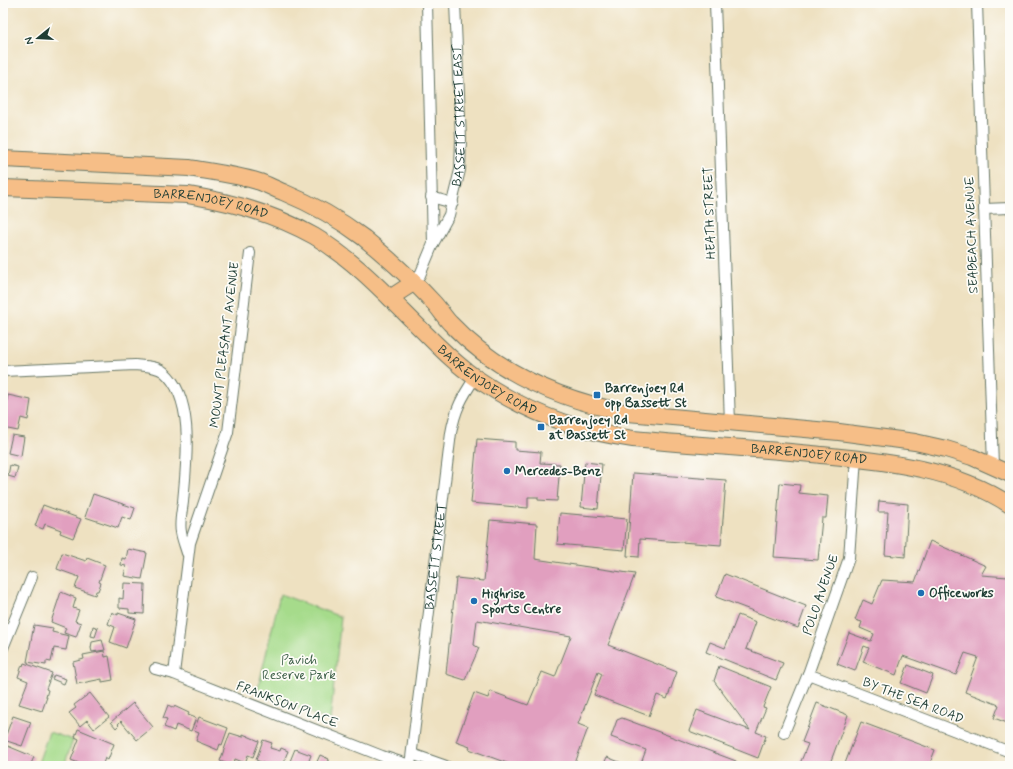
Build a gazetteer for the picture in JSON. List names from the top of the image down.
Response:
{
  "streets": {
    "main road": ["BASSETT STREET EAST", "BARRENJOEY ROAD", "BASSETT STREET"],
    "street": [
      "HEATH STREET",
      "SEABEACH AVENUE",
      "MOUNT PLEASANT AVENUE",
      "POLO AVENUE",
      "BY THE SEA ROAD",
      "FRANKSON PLACE"
    ]
  },
  "crossings": [
    ["BASSETT STREET EAST", "BARRENJOEY ROAD"],
    ["BARRENJOEY ROAD", "HEATH STREET"],
    ["BARRENJOEY ROAD", "SEABEACH AVENUE"],
    ["BARRENJOEY ROAD", "BASSETT STREET"],
    ["BARRENJOEY ROAD", "POLO AVENUE"],
    ["MOUNT PLEASANT AVENUE", "FRANKSON PLACE"],
    ["BASSETT STREET", "FRANKSON PLACE"],
    ["POLO AVENUE", "BY THE SEA ROAD"]
  ],
  "parks": ["Pavich Reserve Park"],
  "places": {
    "transit": ["Barrenjoey Rd opp Bassett St", "Barrenjoey Rd at Bassett St"],
    "other": ["Mercedes-Benz", "Officeworks", "Highrise Sports Centre"]
  },
  "north": "left"
}
